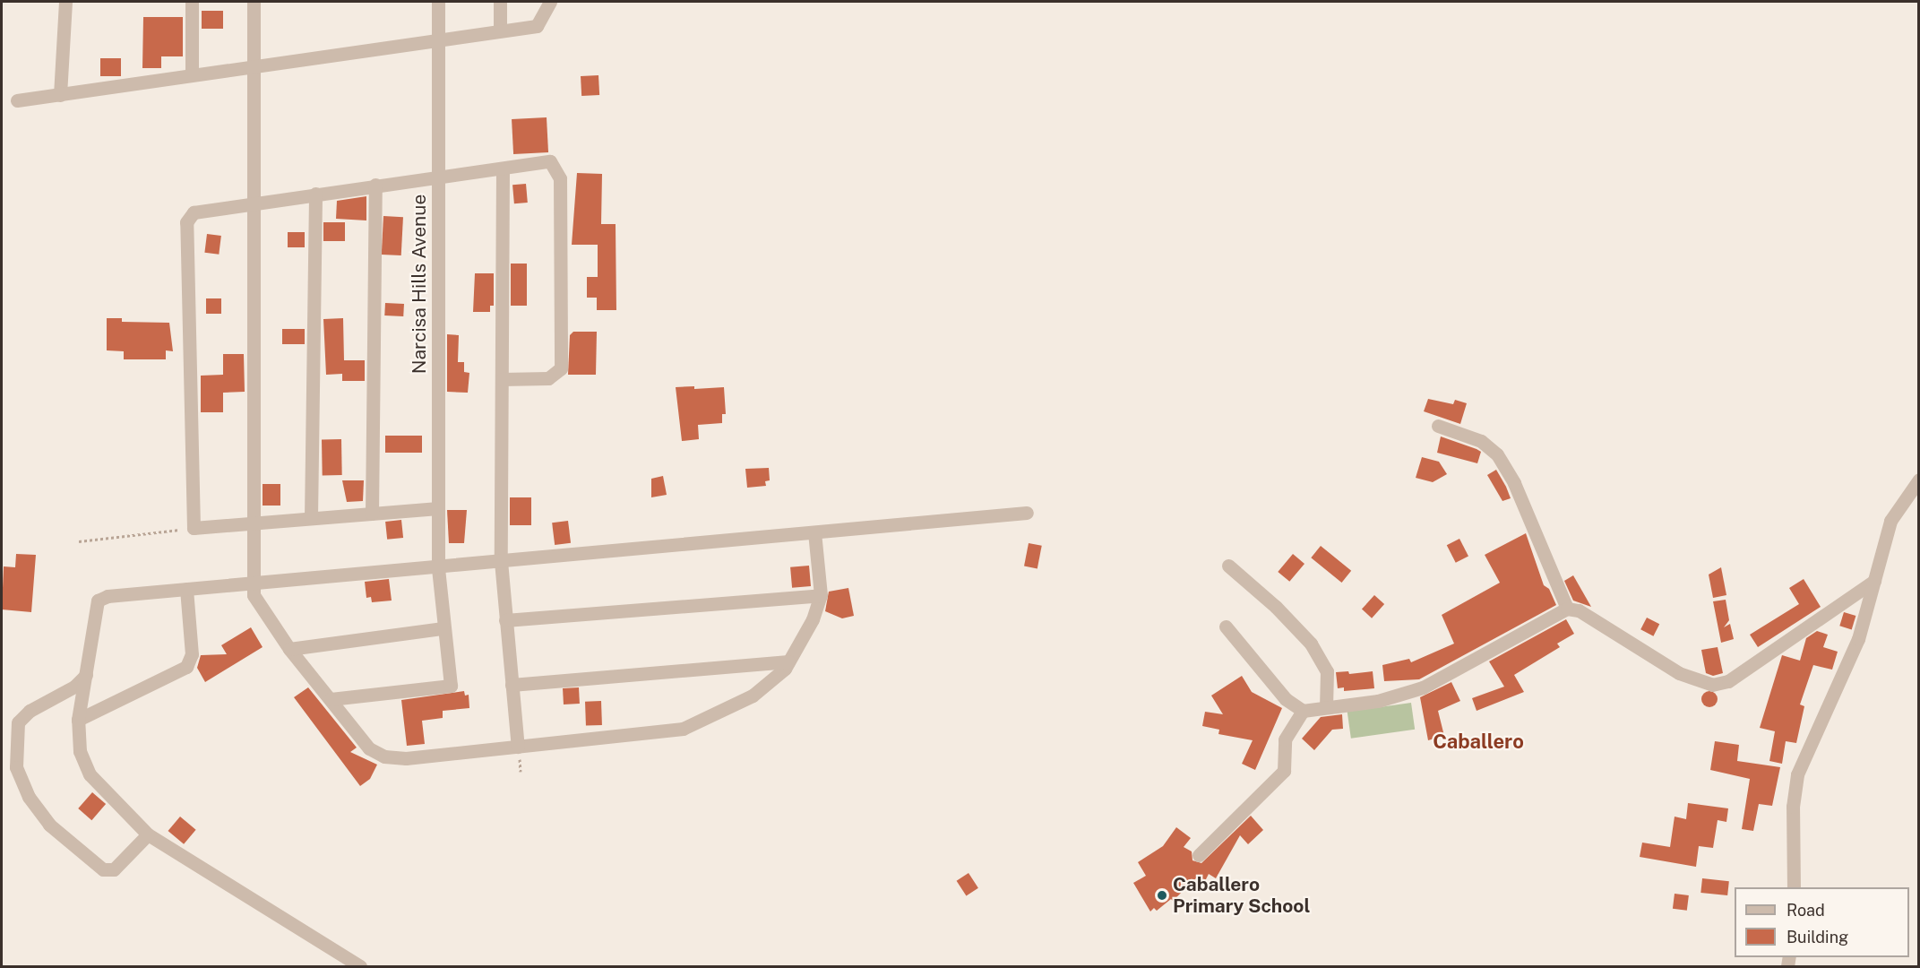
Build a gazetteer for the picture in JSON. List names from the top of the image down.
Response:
{
  "streets": {
    "street": ["Narcisa Hills Avenue"]
  },
  "districts": ["Caballero"],
  "places": ["Caballero Primary School"],
  "legend": ["Road", "Building"]
}
